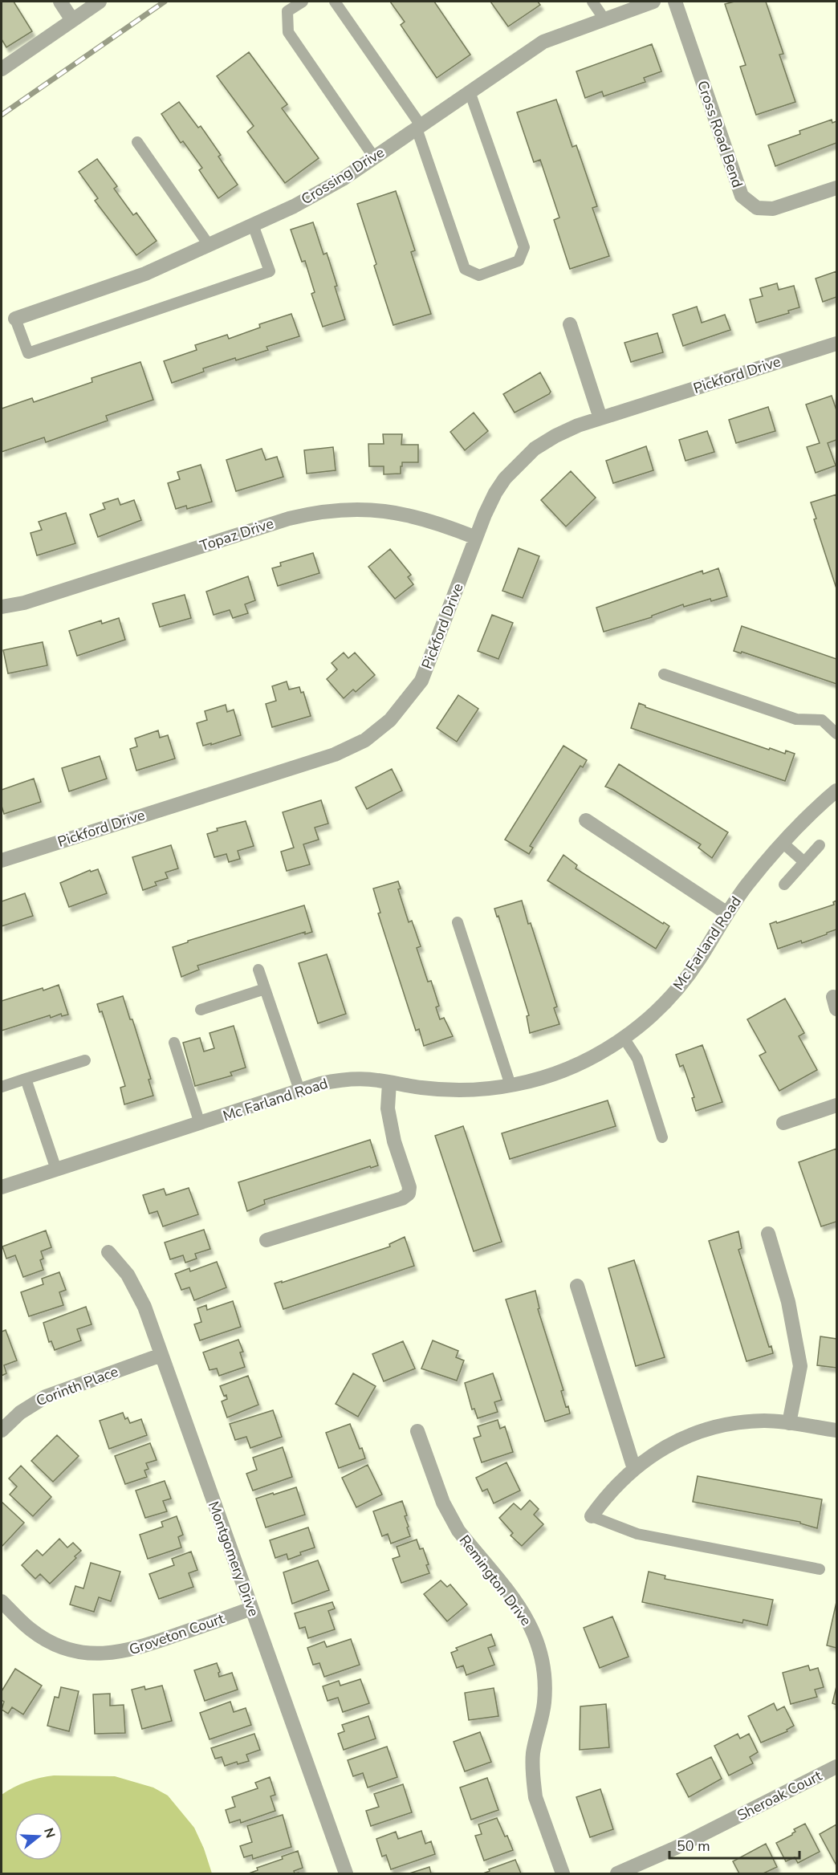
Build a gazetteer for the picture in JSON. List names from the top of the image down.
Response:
{
  "streets": {
    "street": [
      "Cross Road Bend",
      "Crossing Drive",
      "Pickford Drive",
      "Topaz Drive",
      "Mc Farland Road",
      "Corinth Place",
      "Montgomery Drive",
      "Remington Drive",
      "Groveton Court",
      "Sheroak Court"
    ]
  },
  "crossings": [
    ["Pickford Drive", "Topaz Drive"],
    ["Corinth Place", "Montgomery Drive"],
    ["Montgomery Drive", "Groveton Court"]
  ],
  "scale_bar": "50 m",
  "north": "right"
}
